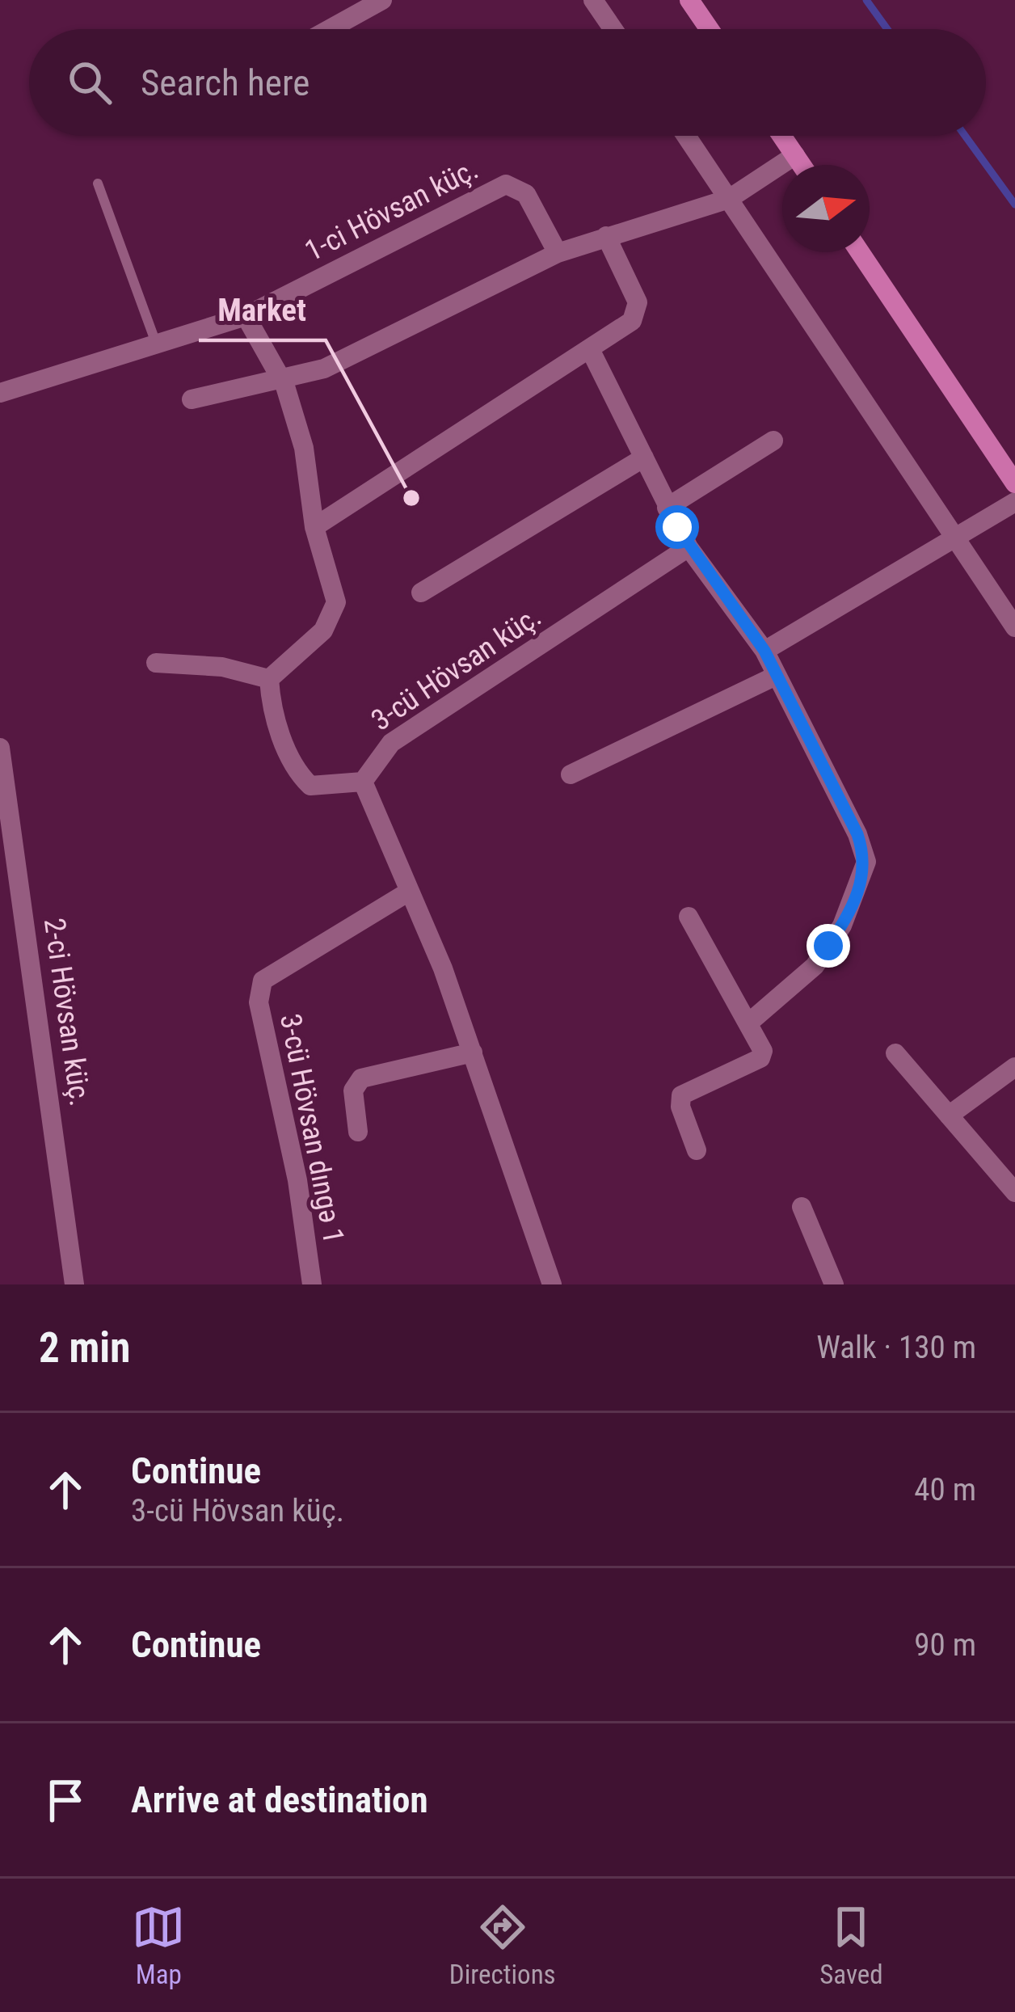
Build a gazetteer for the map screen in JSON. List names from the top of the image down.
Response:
{
  "streets": {
    "street": [
      "1-ci Hövsan küç.",
      "3-cü Hövsan küç.",
      "2-ci Hövsan küç.",
      "3-cü Hövsan dıngə 1"
    ]
  },
  "places": ["Market"],
  "north": "right",
  "page": {
    "search": "Search here",
    "heading": ["2 min", "Walk · 130 m"],
    "list": [
      ["Continue", "3-cü Hövsan küç.", "40 m"],
      ["Continue", "90 m"],
      "Arrive at destination"
    ],
    "nav": ["Map", "Directions", "Saved"]
  }
}
